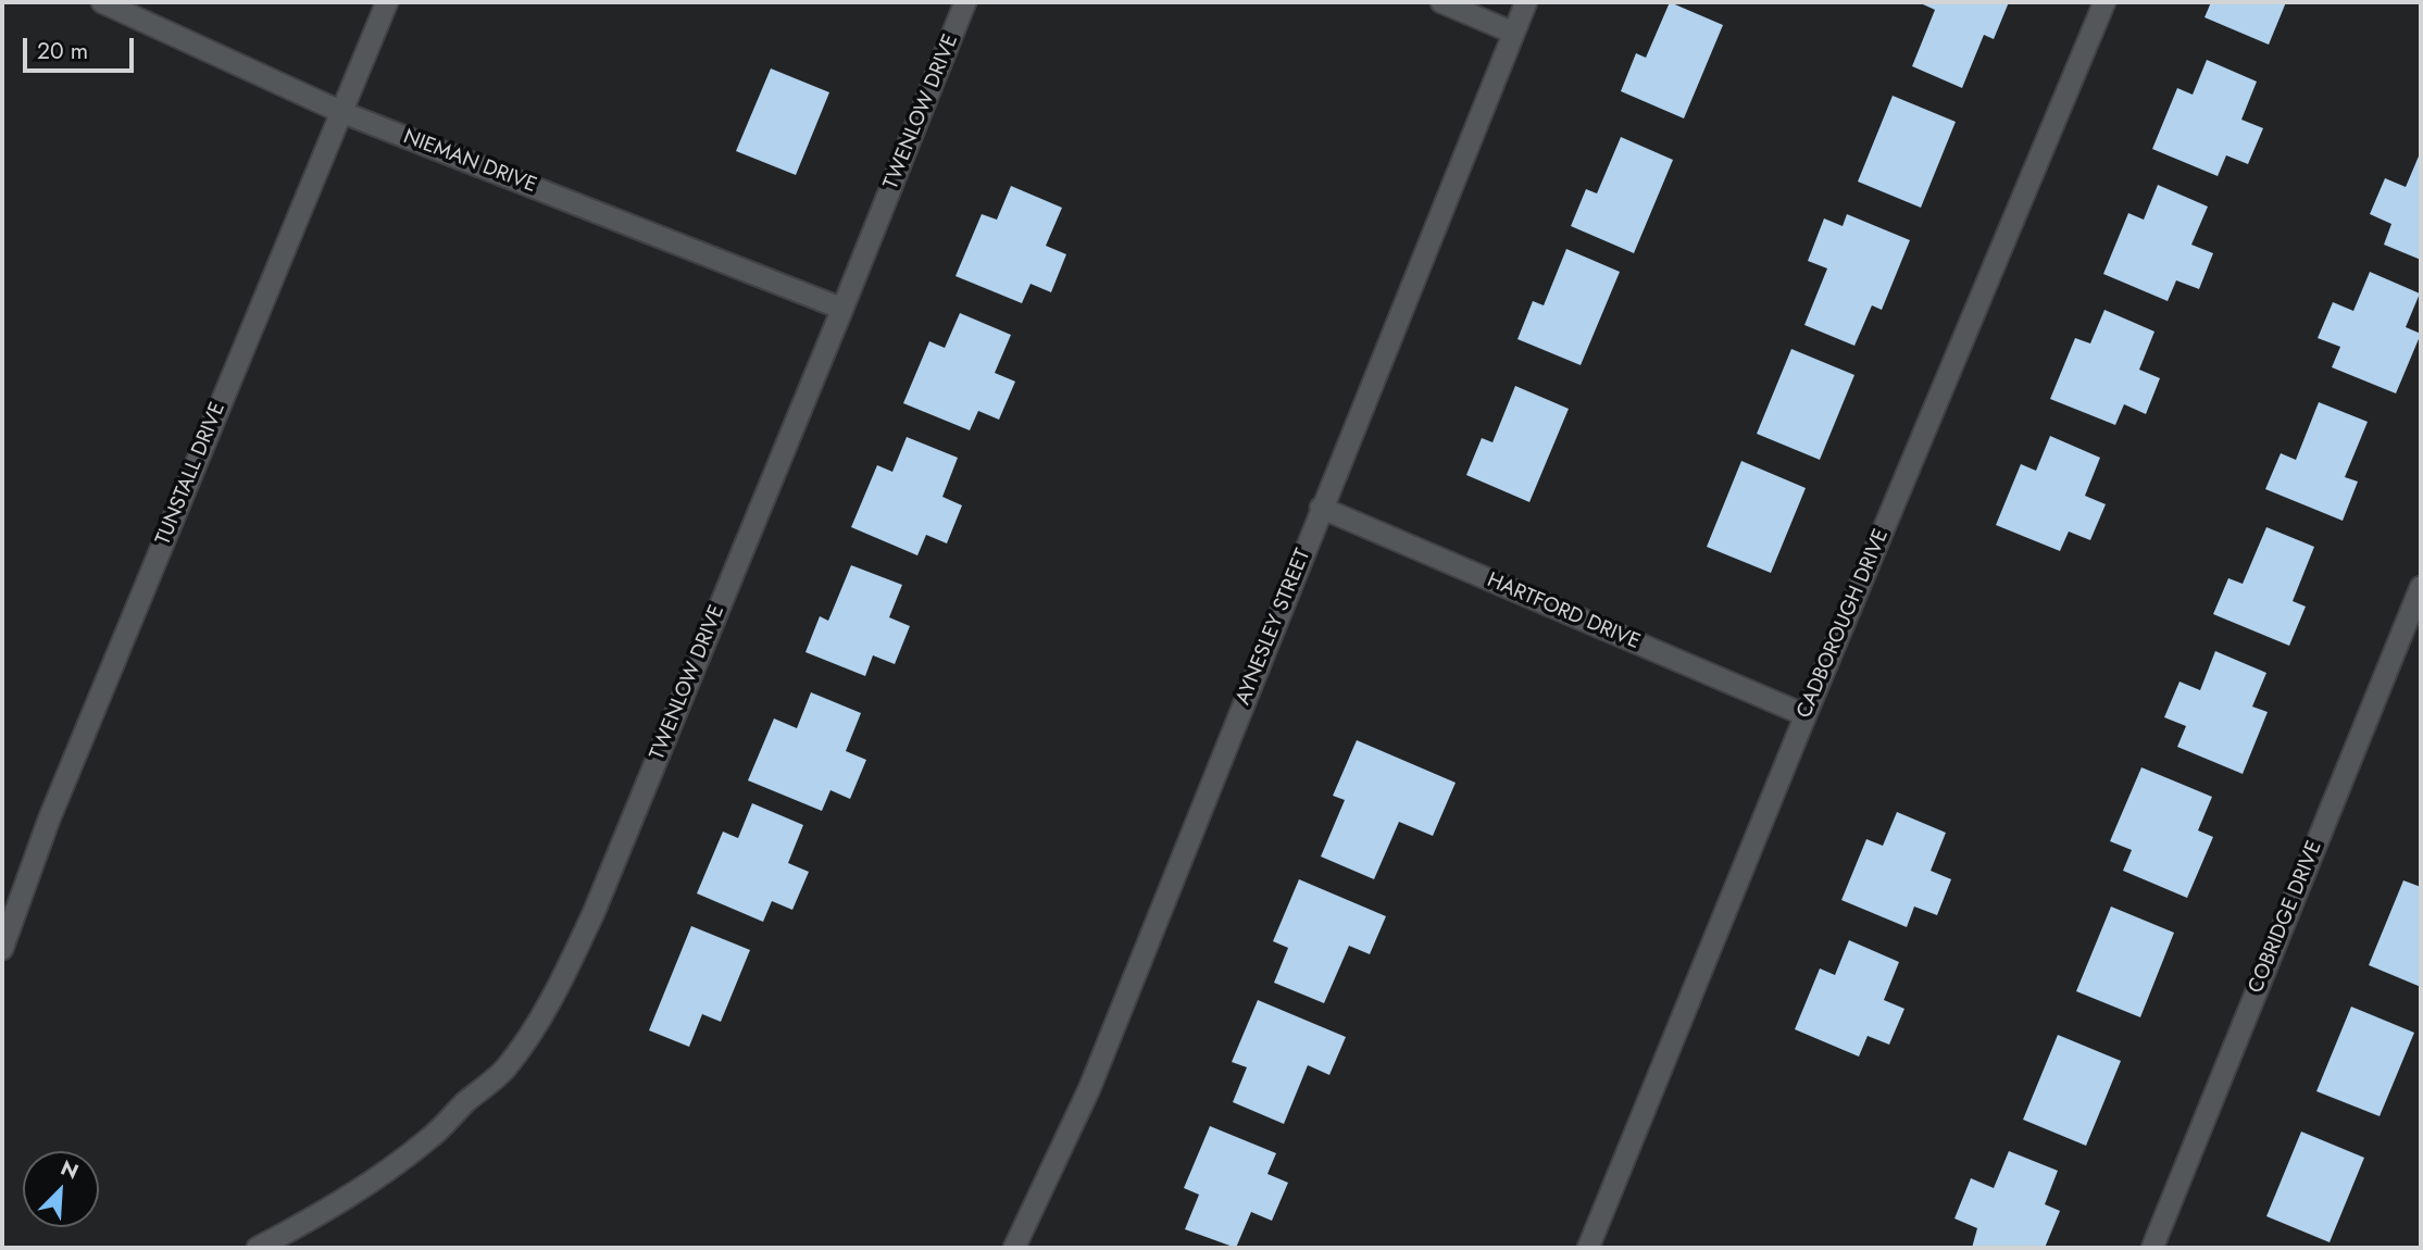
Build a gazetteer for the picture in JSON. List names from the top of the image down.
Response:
{
  "streets": {
    "street": [
      "TWENLOW DRIVE",
      "NIEMAN DRIVE",
      "TUNSTALL DRIVE",
      "HARTFORD DRIVE",
      "CADBOROUGH DRIVE",
      "AYNESLEY STREET",
      "COBRIDGE DRIVE"
    ]
  },
  "crossings": [
    ["TWENLOW DRIVE", "NIEMAN DRIVE"],
    ["NIEMAN DRIVE", "TUNSTALL DRIVE"],
    ["HARTFORD DRIVE", "CADBOROUGH DRIVE"],
    ["HARTFORD DRIVE", "AYNESLEY STREET"]
  ],
  "scale_bar": "20 m",
  "north": "top right"
}
